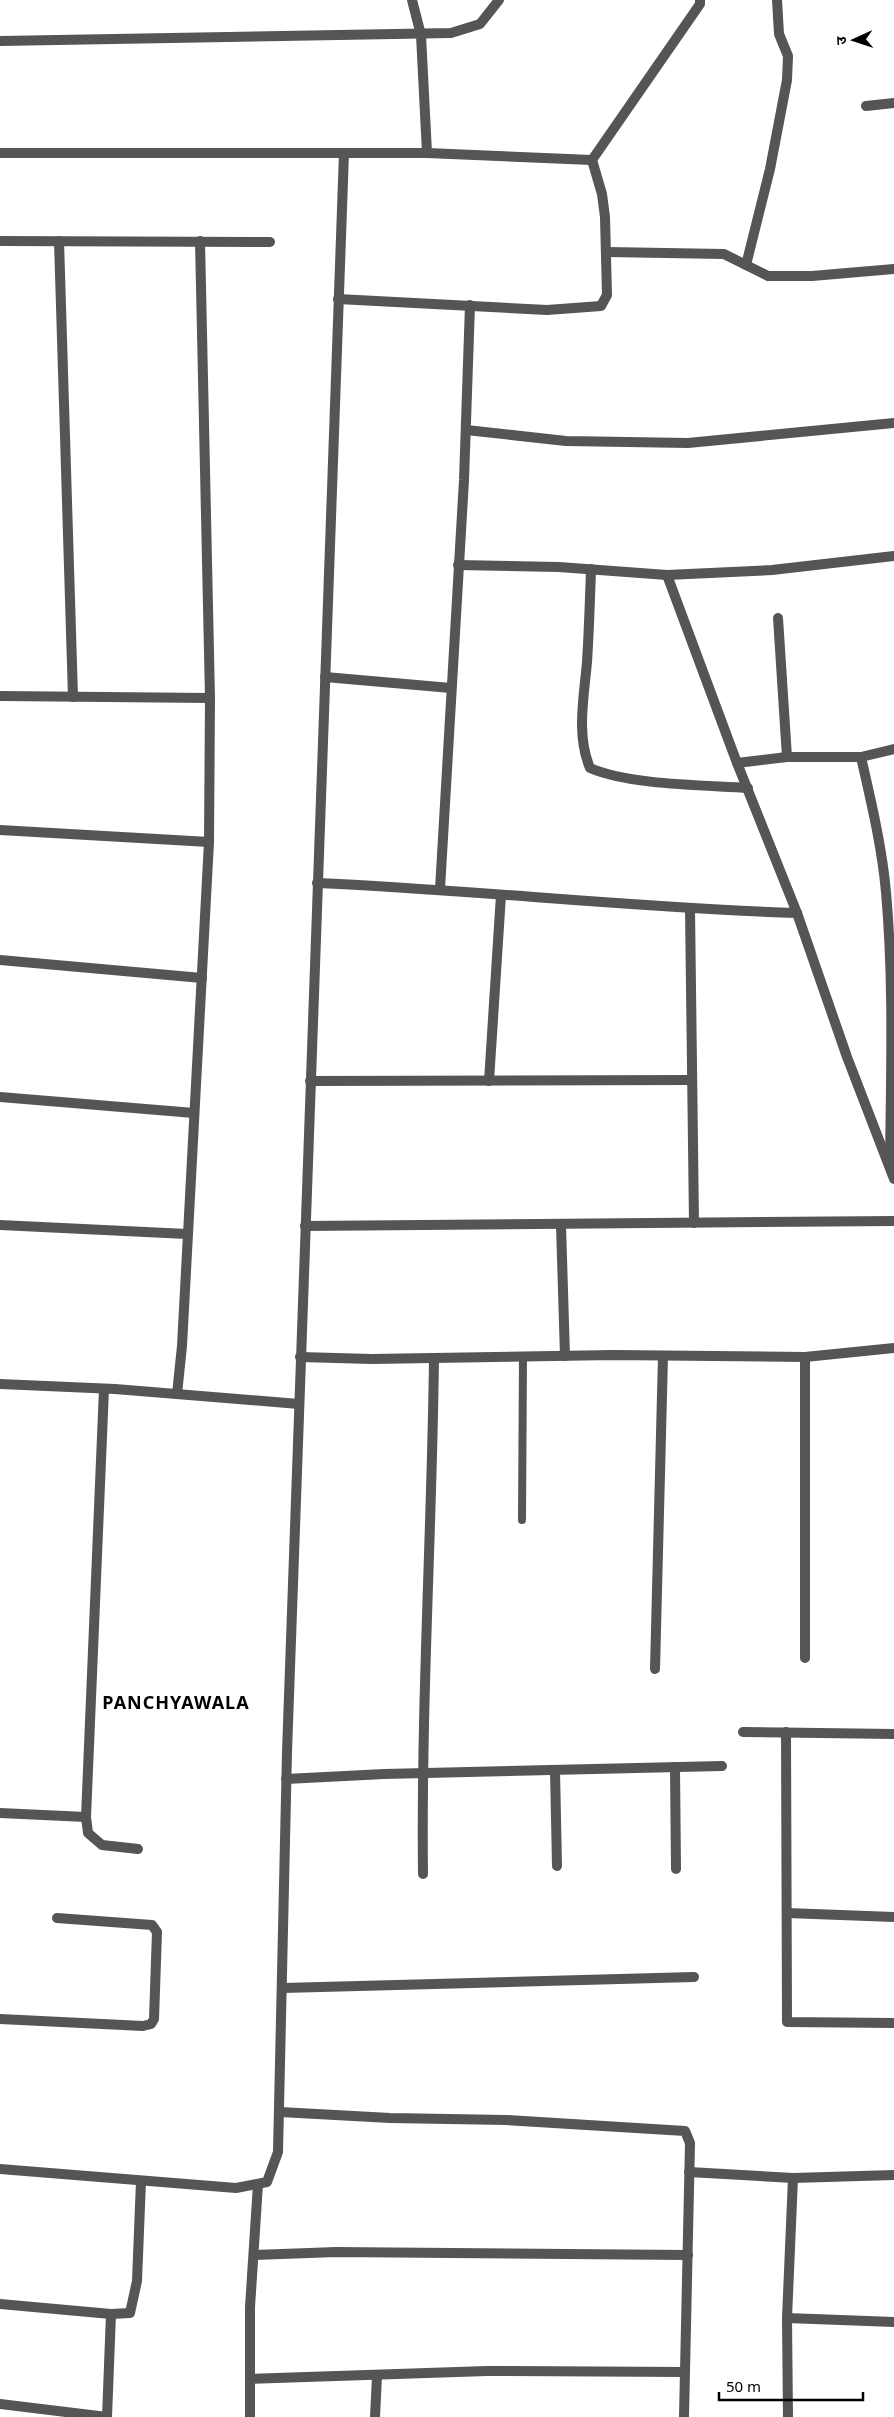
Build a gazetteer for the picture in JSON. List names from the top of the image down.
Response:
{
  "districts": ["PANCHYAWALA"],
  "scale_bar": "50 m",
  "north": "left"
}
